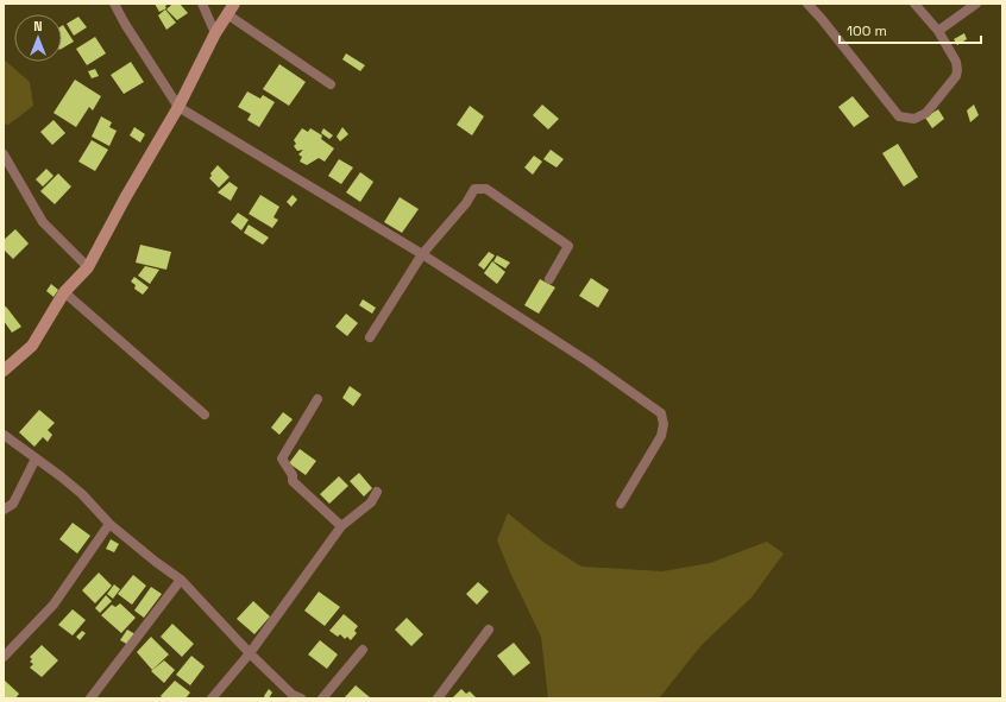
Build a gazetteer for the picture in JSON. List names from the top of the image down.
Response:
{
  "scale_bar": "100 m",
  "north": "top"
}
